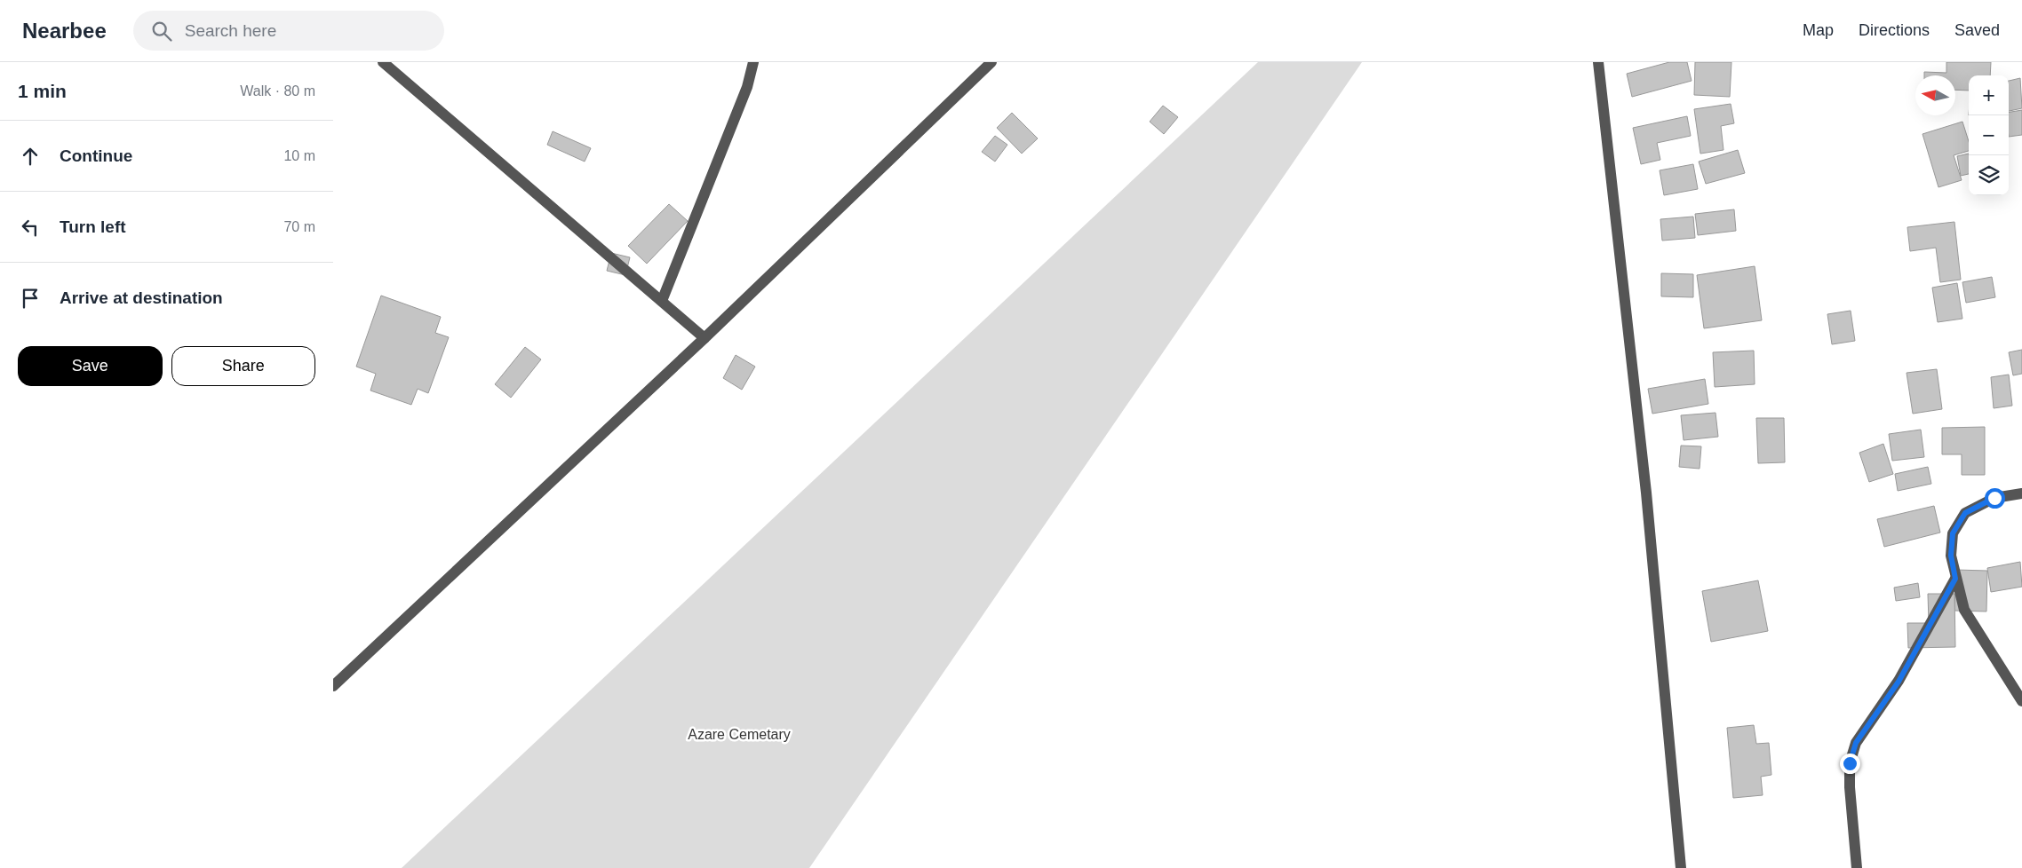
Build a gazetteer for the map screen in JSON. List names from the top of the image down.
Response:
{
  "parks": ["Azare Cemetary"],
  "north": "left",
  "page": {
    "header": "Nearbee",
    "search": "Search here",
    "nav": ["Map", "Directions", "Saved"],
    "heading": ["1 min", "Walk · 80 m"],
    "map_buttons": ["+", "−"],
    "list": [
      ["Continue", "10 m"],
      ["Turn left", "70 m"],
      "Arrive at destination"
    ],
    "buttons": ["Save", "Share"]
  }
}
